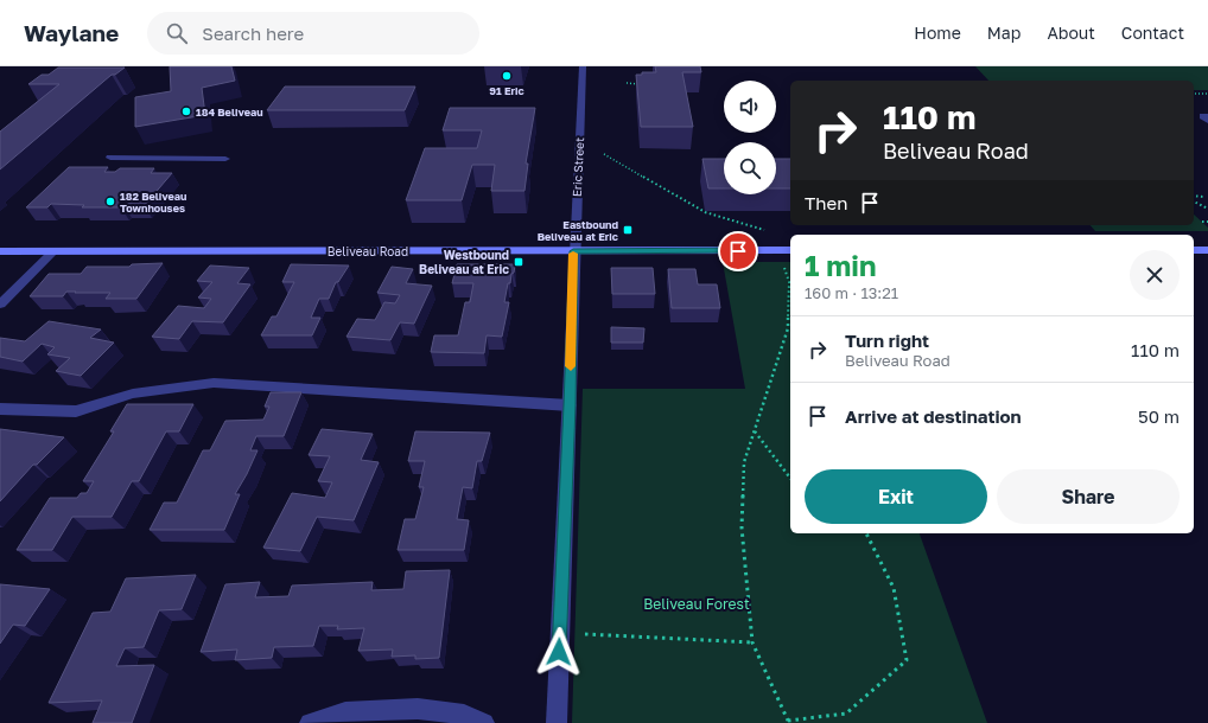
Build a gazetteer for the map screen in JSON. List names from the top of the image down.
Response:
{
  "streets": {
    "street": ["Eric Street", "Beliveau Road"]
  },
  "crossings": [
    ["Eric Street", "Beliveau Road"]
  ],
  "parks": ["Beliveau Forest"],
  "places": {
    "other": ["91 Eric", "184 Beliveau", "182 Beliveau Townhouses"],
    "transit": ["Eastbound Beliveau at Eric", "Westbound Beliveau at Eric"]
  },
  "page": {
    "header": "Waylane",
    "search": "Search here",
    "nav": [
      "Home",
      "Map",
      "About",
      "Contact"
    ],
    "turn": ["110 m", "Beliveau Road"],
    "then": "Then",
    "heading": ["1 min", "160 m · 13:21"],
    "list": [
      {
        "name": "Turn right",
        "note": "Beliveau Road",
        "value": "110 m"
      },
      {
        "name": "Arrive at destination",
        "value": "50 m"
      }
    ],
    "buttons": ["Exit", "Share"]
  }
}
